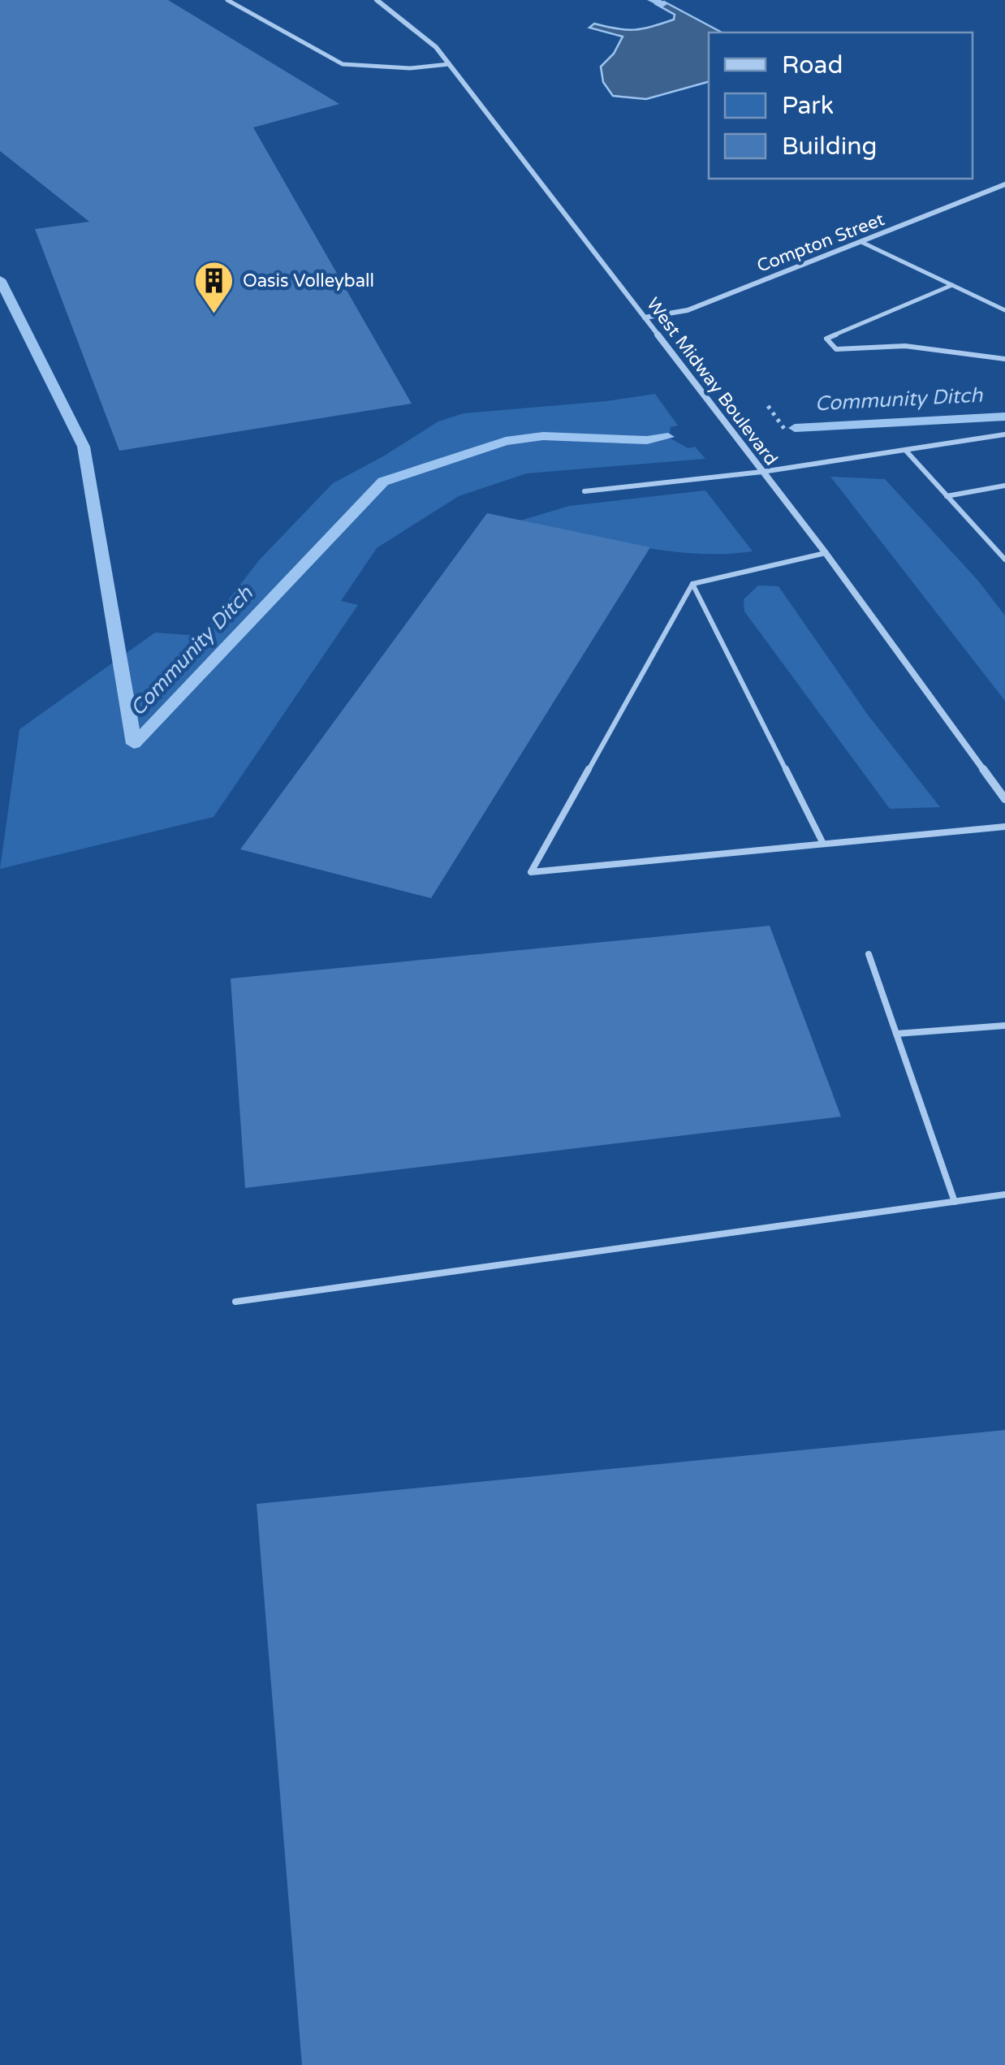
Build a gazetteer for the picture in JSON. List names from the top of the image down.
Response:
{
  "streets": {
    "street": ["Compton Street", "West Midway Boulevard"]
  },
  "crossings": [
    ["Compton Street", "West Midway Boulevard"]
  ],
  "water": ["Community Ditch"],
  "places": {
    "building": ["Oasis Volleyball"]
  },
  "legend": ["Road", "Park", "Building"]
}
